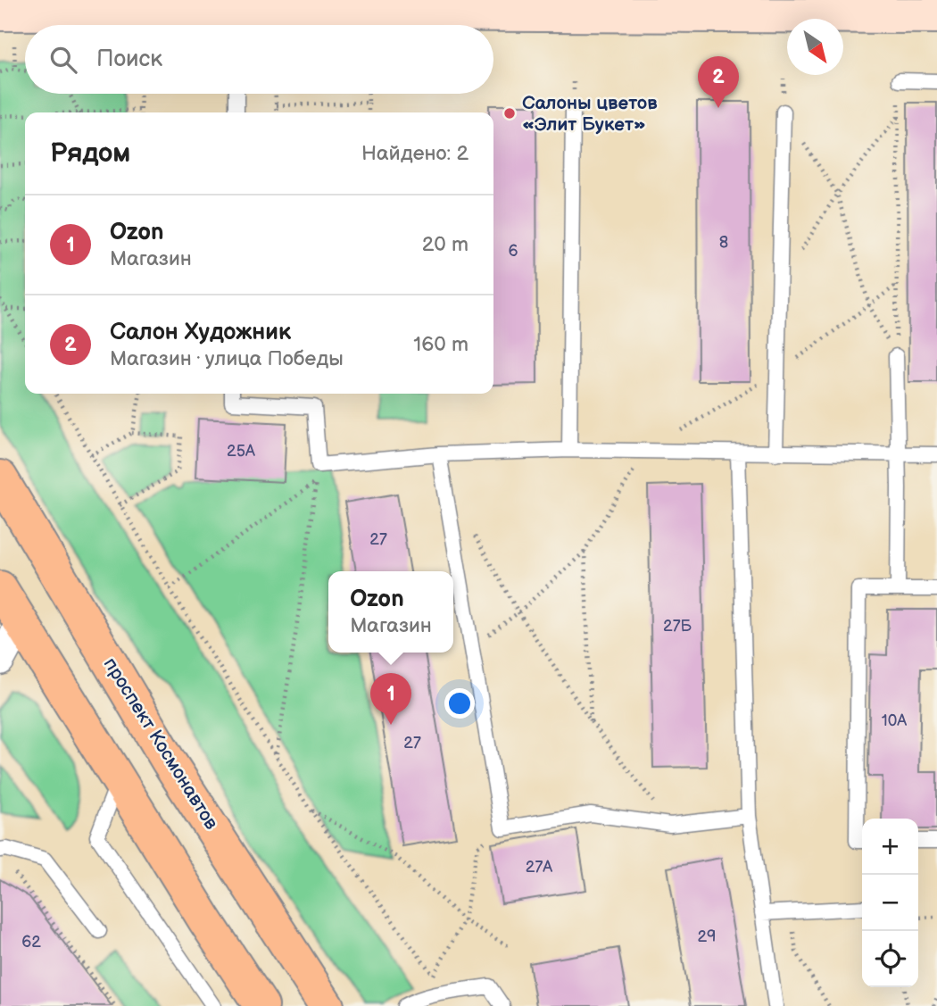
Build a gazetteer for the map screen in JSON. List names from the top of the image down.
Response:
{
  "streets": {
    "main road": ["проспект Космонавтов"]
  },
  "places": ["Салоны цветов «Элит Букет»"],
  "house_numbers": [
    "8",
    "6",
    "25А",
    "27",
    "27Б",
    "10А",
    "27",
    "27А",
    "29",
    "62"
  ],
  "north": "bottom right",
  "page": {
    "search": "Поиск",
    "pins": ["2", "1"],
    "heading": ["Рядом", "Найдено: 2"],
    "list": [
      {
        "mark": "1",
        "name": "Ozon",
        "note": "Магазин",
        "value": "20 m"
      },
      {
        "mark": "2",
        "name": "Салон Художник",
        "note": "Магазин · улица Победы",
        "value": "160 m"
      }
    ],
    "popup": ["Ozon", "Магазин"],
    "map_buttons": ["+", "−"]
  }
}
